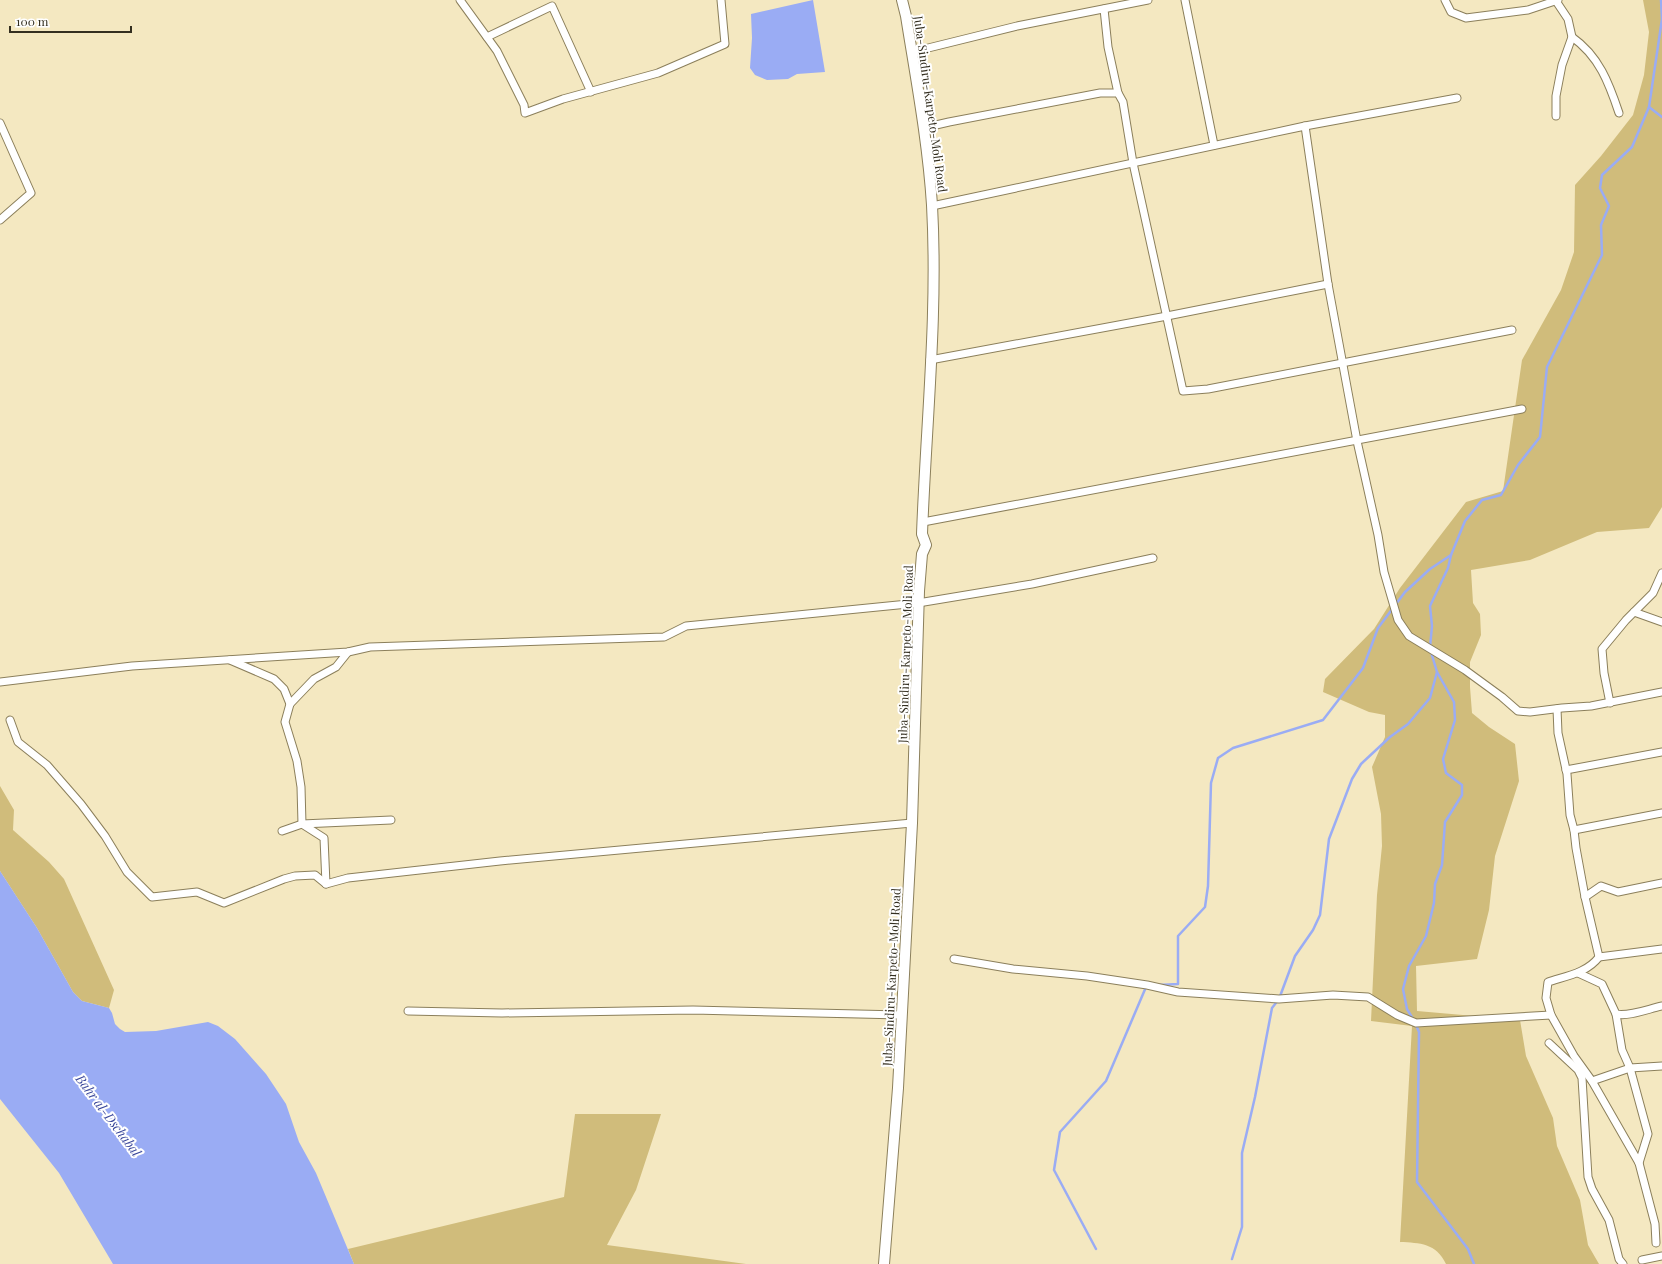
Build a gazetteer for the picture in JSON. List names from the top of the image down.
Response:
{
  "streets": {
    "main road": ["Juba-Sindiru-Karpeto-Moli Road"]
  },
  "water": ["Bahr al-Dschabal"],
  "scale_bar": "100 m"
}
